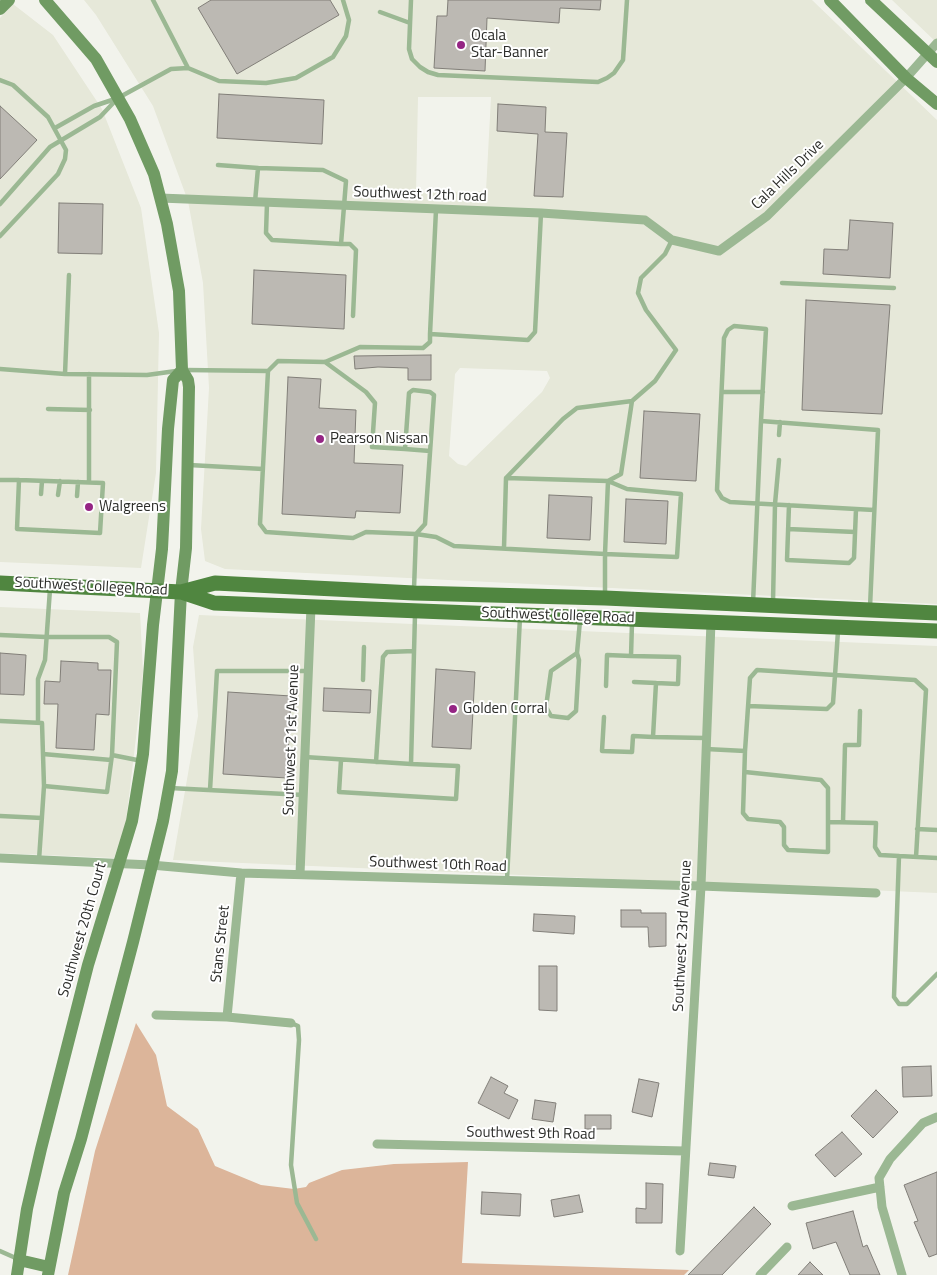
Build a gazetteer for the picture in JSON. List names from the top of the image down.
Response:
{
  "streets": {
    "main road": ["Southwest College Road", "Southwest 20th Court"],
    "street": [
      "Cala Hills Drive",
      "Southwest 12th road",
      "Southwest 21st Avenue",
      "Southwest 10th Road",
      "Southwest 23rd Avenue",
      "Stans Street",
      "Southwest 9th Road"
    ]
  },
  "crossings": [
    ["Cala Hills Drive", "Southwest 12th road"],
    ["Southwest College Road", "Southwest 21st Avenue"],
    ["Southwest College Road", "Southwest 20th Court"],
    ["Southwest College Road", "Southwest 23rd Avenue"],
    ["Southwest 21st Avenue", "Southwest 10th Road"],
    ["Southwest 10th Road", "Southwest 20th Court"],
    ["Southwest 10th Road", "Southwest 23rd Avenue"],
    ["Southwest 10th Road", "Stans Street"],
    ["Southwest 23rd Avenue", "Southwest 9th Road"]
  ],
  "places": [
    "Ocala Star-Banner",
    "Pearson Nissan",
    "Walgreens",
    "Golden Corral"
  ]
}
